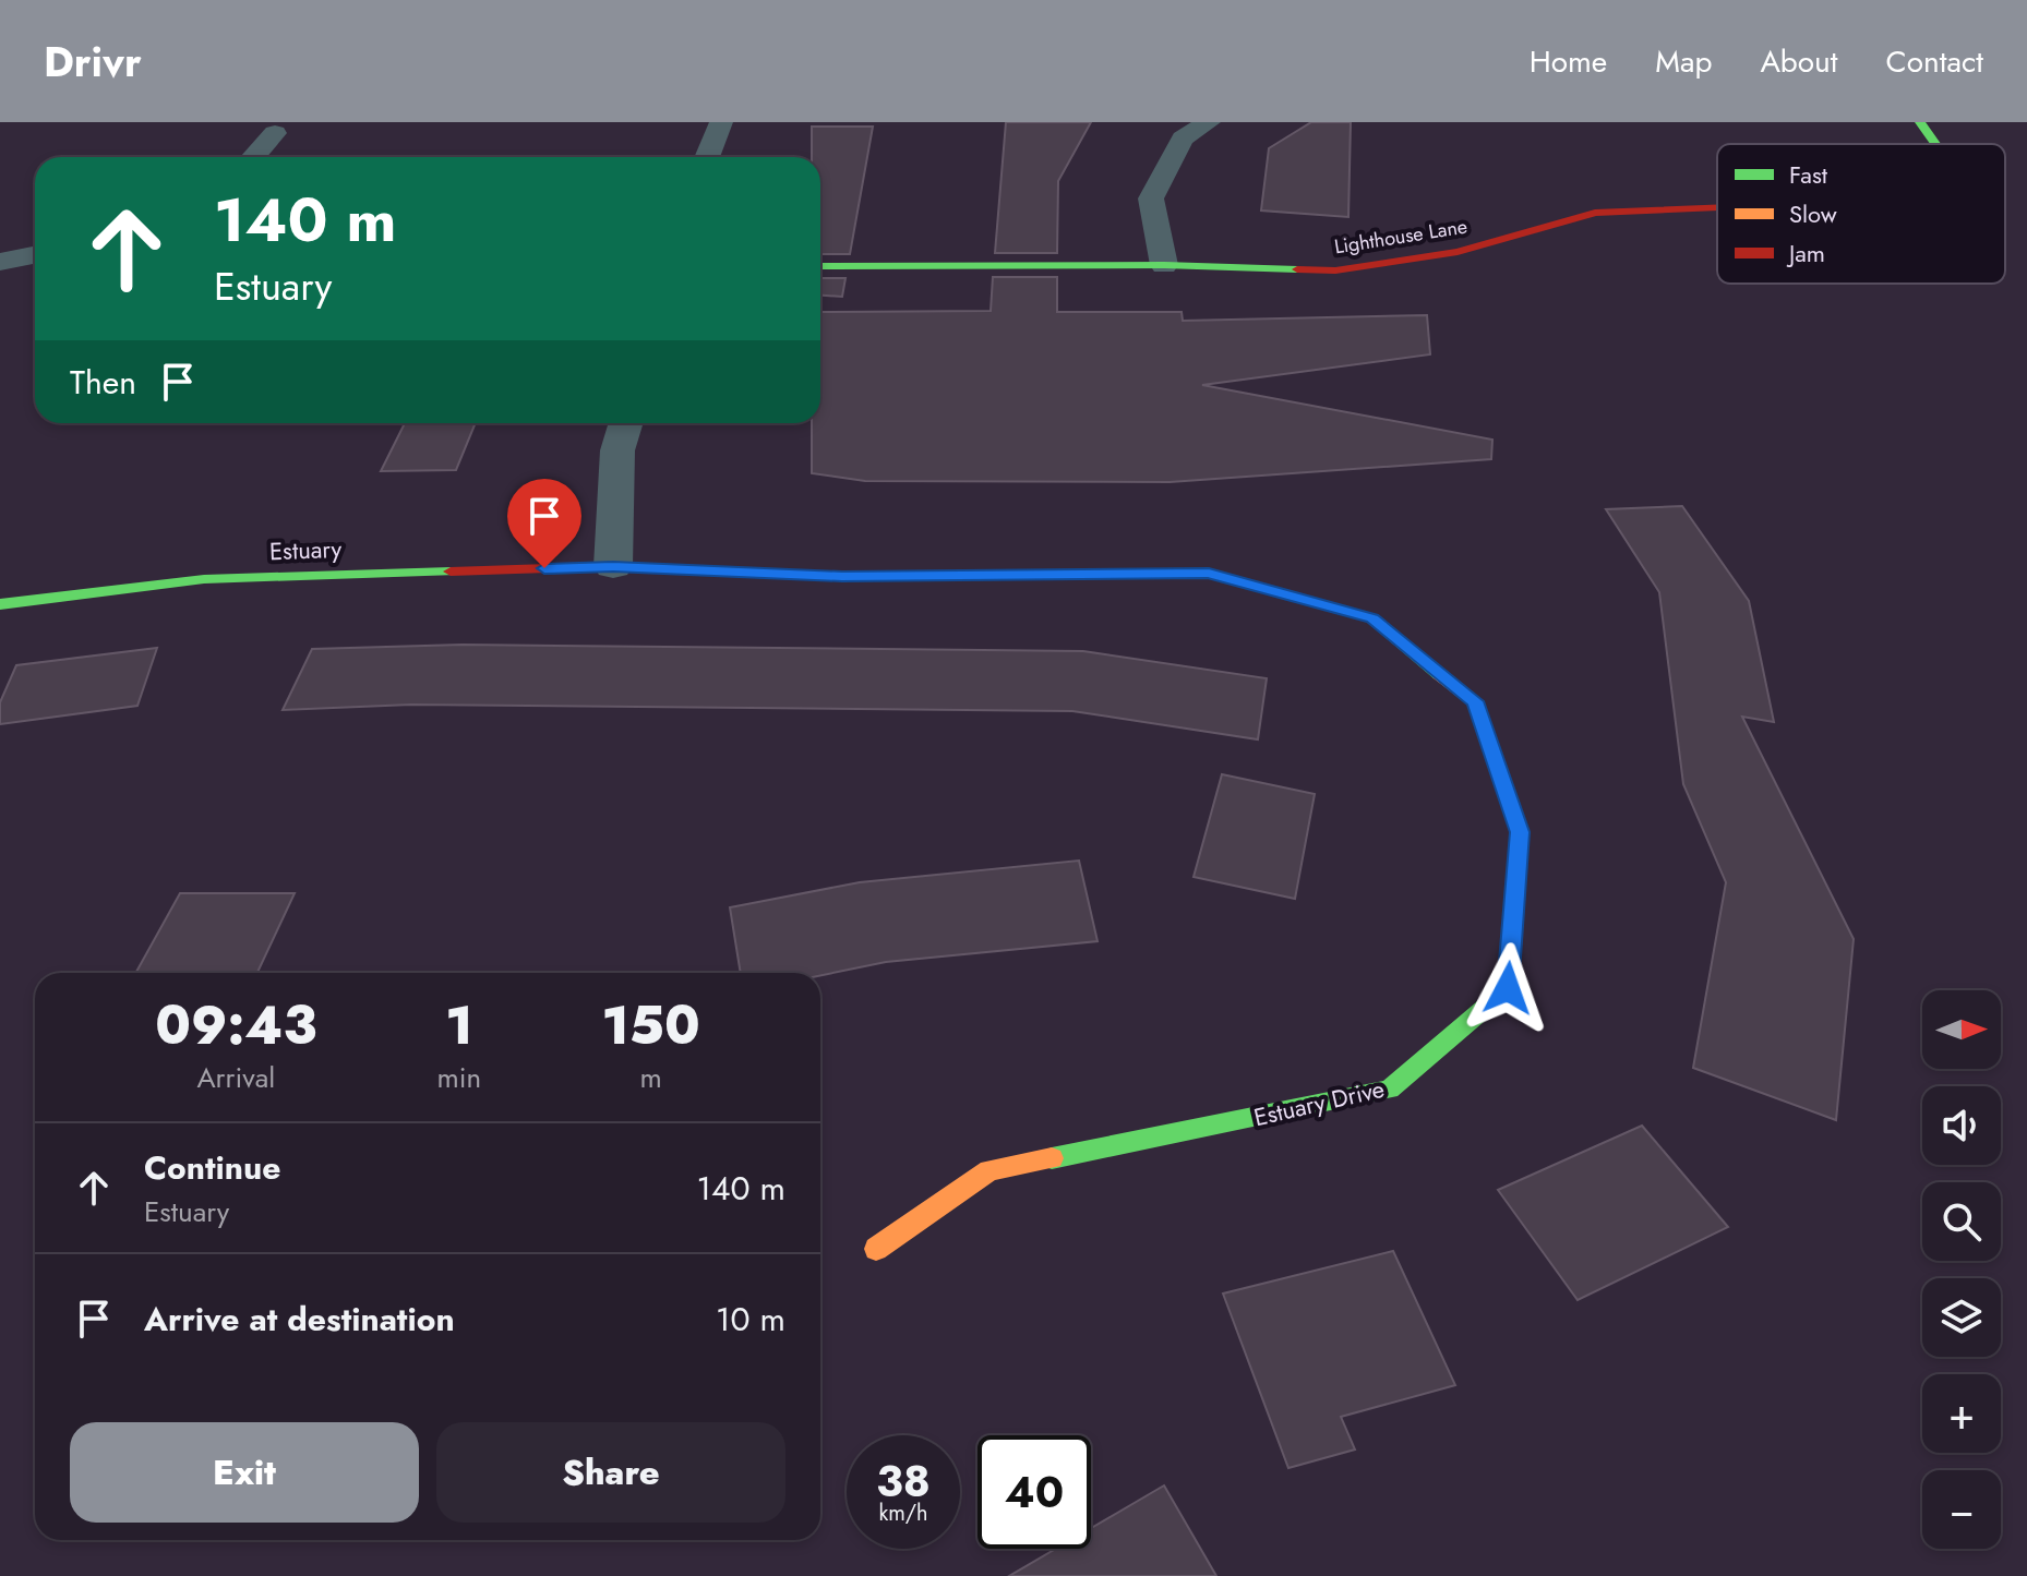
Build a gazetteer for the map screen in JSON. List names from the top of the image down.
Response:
{
  "streets": {
    "street": ["Lighthouse Lane", "Estuary", "Estuary Drive"]
  },
  "crossings": [
    ["Estuary", "Estuary Drive"]
  ],
  "legend": ["Fast", "Slow", "Jam"],
  "north": "right",
  "page": {
    "header": "Drivr",
    "nav": [
      "Home",
      "Map",
      "About",
      "Contact"
    ],
    "turn": ["140 m", "Estuary"],
    "then": "Then",
    "eta": [
      "09:43",
      "Arrival",
      "1",
      "min",
      "150",
      "m"
    ],
    "map_buttons": ["+", "−"],
    "list": [
      {
        "name": "Continue",
        "note": "Estuary",
        "value": "140 m"
      },
      {
        "name": "Arrive at destination",
        "value": "10 m"
      }
    ],
    "buttons": ["Exit", "Share"],
    "speed": "38 km/h",
    "limit": "40"
  }
}
